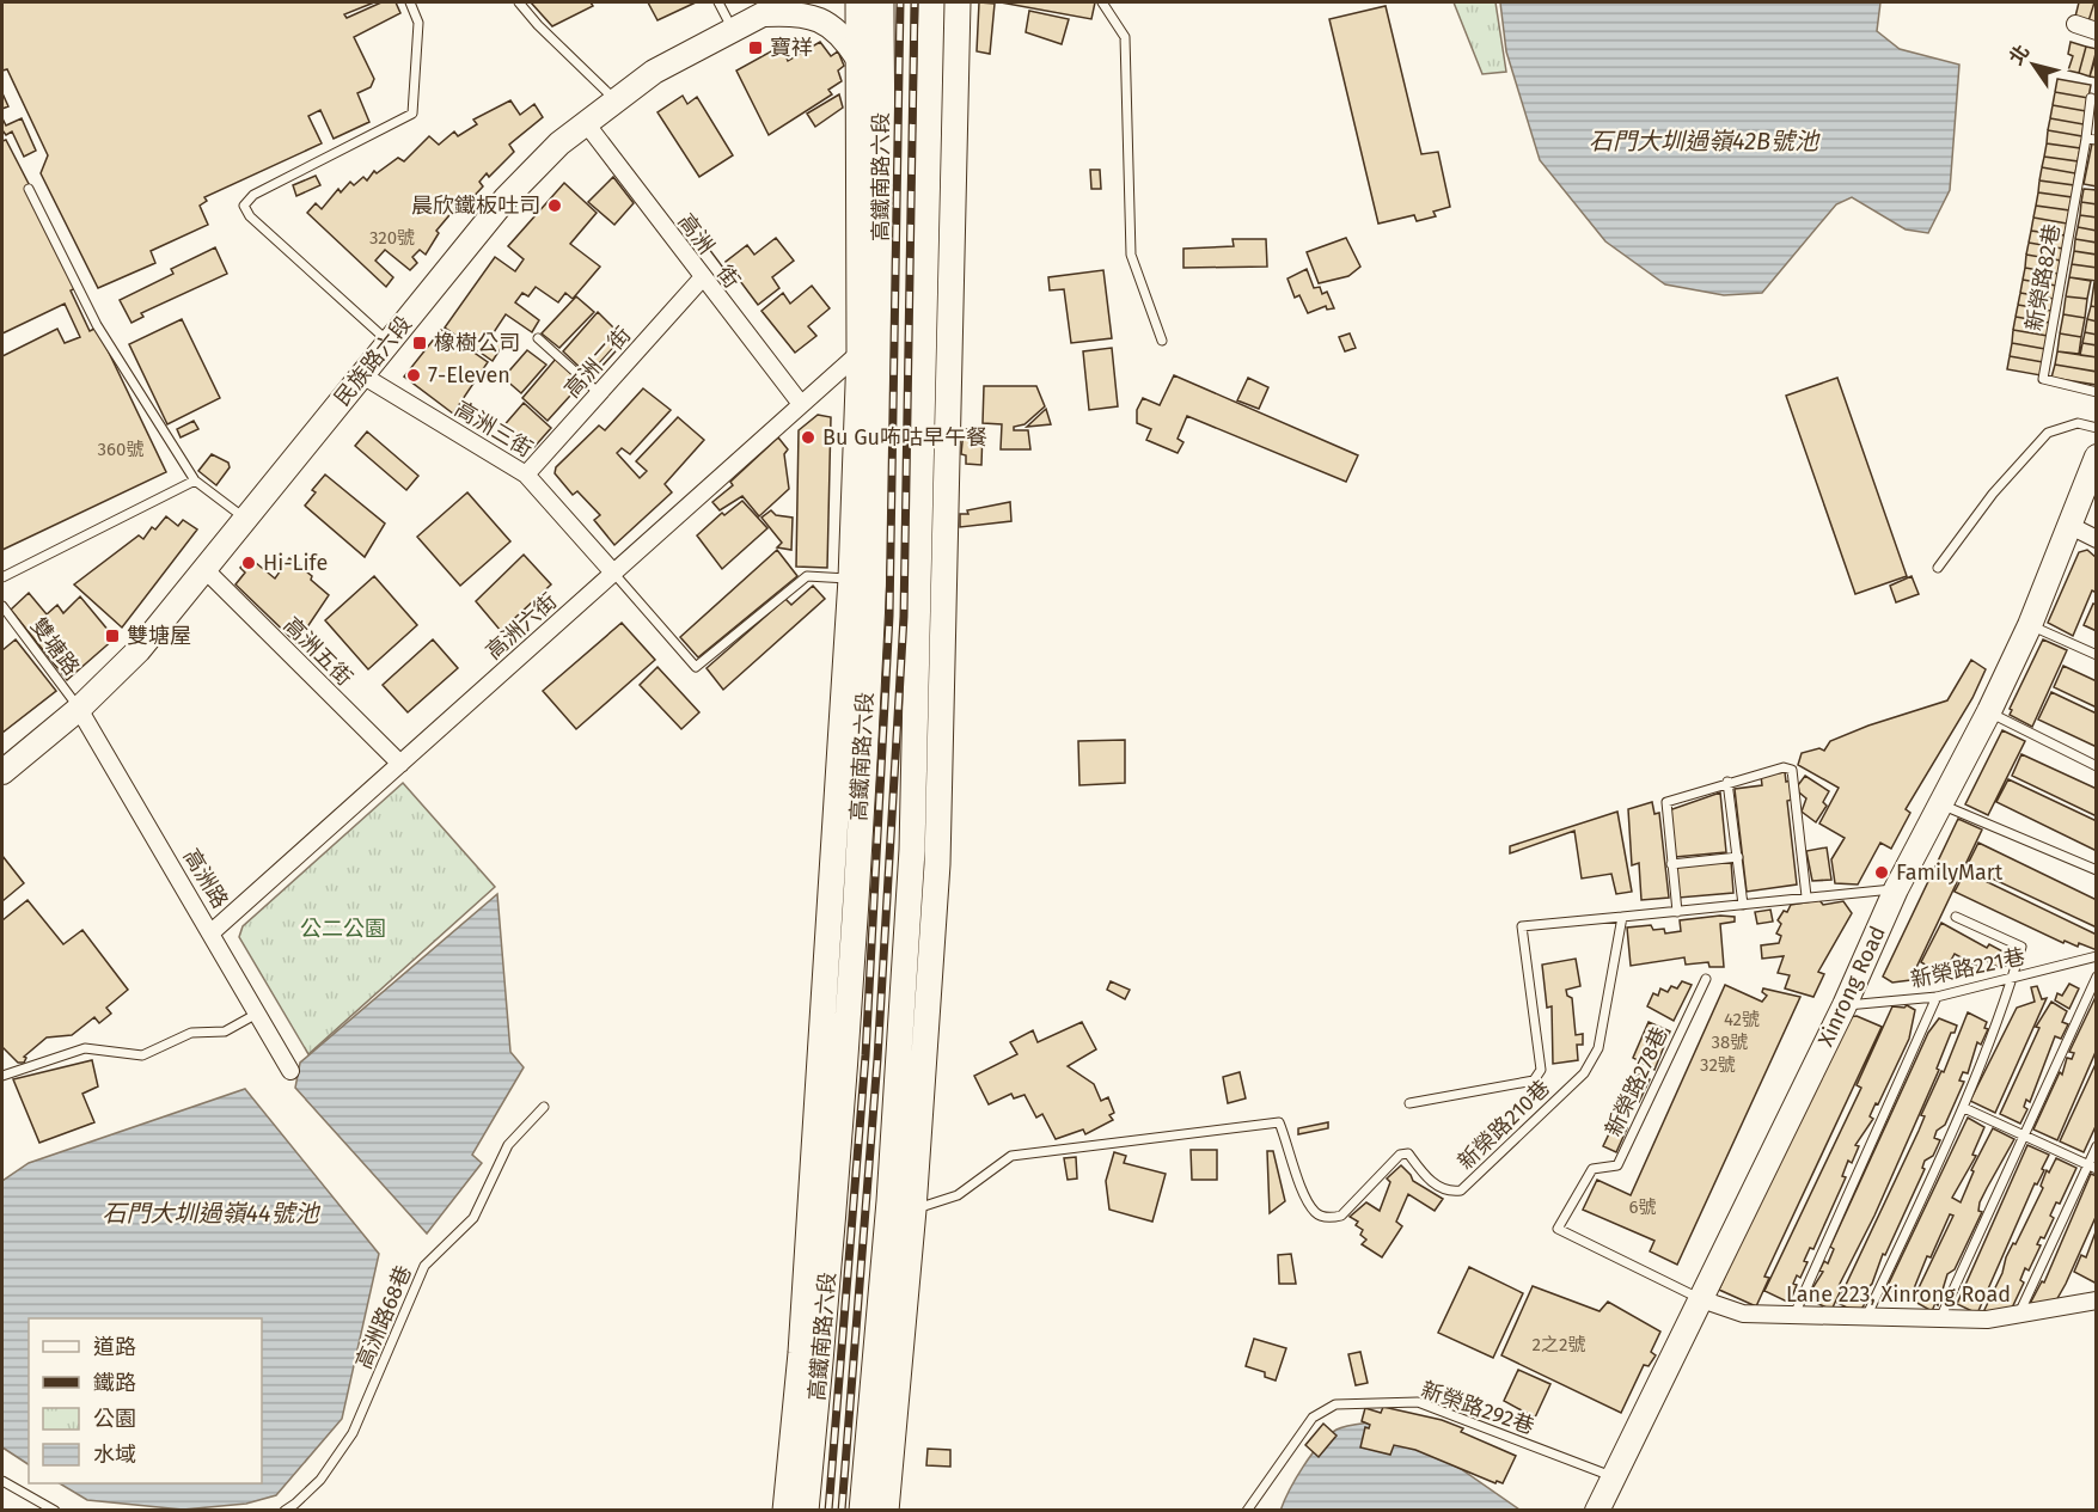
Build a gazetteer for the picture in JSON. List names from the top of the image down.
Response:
{
  "streets": {
    "main road": ["高鐵南路六段", "民族路六段", "Xinrong Road"],
    "street": [
      "高洲一街",
      "高洲二街",
      "高洲三街",
      "高洲六街",
      "高洲五街",
      "高洲路",
      "Lane 223, Xinrong Road"
    ],
    "lane": [
      "新榮路82巷",
      "雙塘路",
      "新榮路221巷",
      "新榮路278巷",
      "新榮路210巷",
      "高洲路68巷",
      "新榮路292巷"
    ]
  },
  "crossings": [
    ["高鐵南路六段", "高洲六街"],
    ["高洲一街", "民族路六段"],
    ["高洲一街", "高洲二街"],
    ["高洲一街", "高洲六街"],
    ["民族路六段", "高洲三街"],
    ["民族路六段", "雙塘路"],
    ["民族路六段", "高洲五街"],
    ["民族路六段", "高洲路"],
    ["高洲二街", "高洲三街"],
    ["高洲三街", "高洲六街"],
    ["高洲六街", "高洲五街"],
    ["高洲六街", "高洲路"],
    ["雙塘路", "高洲路"],
    ["新榮路221巷", "Xinrong Road"],
    ["Xinrong Road", "新榮路278巷"],
    ["Xinrong Road", "Lane 223, Xinrong Road"],
    ["Xinrong Road", "新榮路292巷"],
    ["新榮路278巷", "Lane 223, Xinrong Road"]
  ],
  "water": ["石門大圳過嶺42B號池", "石門大圳過嶺44號池"],
  "parks": ["公二公園"],
  "places": {
    "transit": ["寶祥", "橡樹公司", "雙塘屋"],
    "other": [
      "晨欣鐵板吐司",
      "7-Eleven",
      "Bu Gu咘咕早午餐",
      "Hi-Life",
      "FamilyMart"
    ]
  },
  "house_numbers": [
    "320號",
    "360號",
    "42號",
    "38號",
    "32號",
    "6號",
    "2之2號"
  ],
  "legend": [
    "道路",
    "鐵路",
    "公園",
    "水域"
  ],
  "north": "top left"
}
